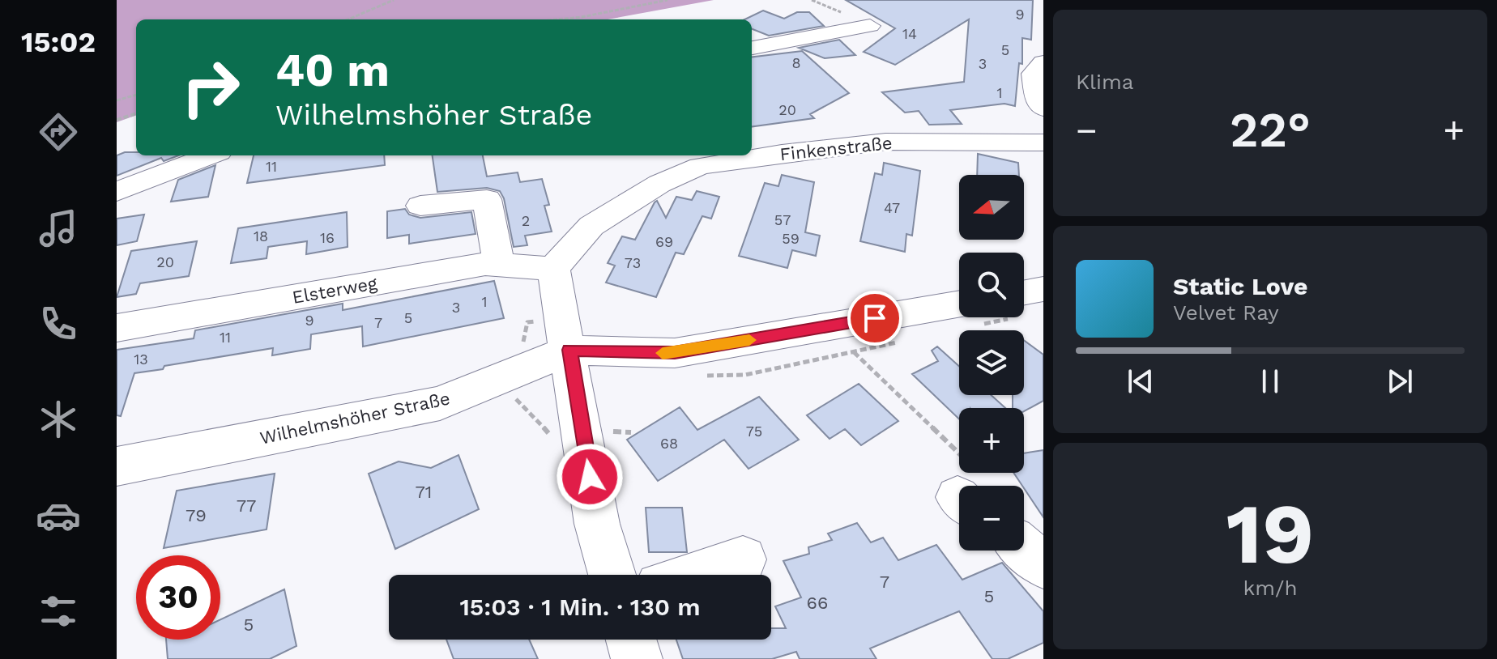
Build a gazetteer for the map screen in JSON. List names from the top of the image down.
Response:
{
  "streets": {
    "street": ["Finkenstraße", "Elsterweg", "Wilhelmshöher Straße"]
  },
  "crossings": [
    ["Finkenstraße", "Elsterweg"]
  ],
  "house_numbers": [
    "9",
    "14",
    "5",
    "8",
    "3",
    "1",
    "20",
    "11",
    "47",
    "57",
    "2",
    "18",
    "16",
    "59",
    "69",
    "20",
    "73",
    "1",
    "3",
    "5",
    "9",
    "7",
    "11",
    "13",
    "75",
    "68",
    "71",
    "77",
    "79",
    "7",
    "5",
    "66",
    "5"
  ],
  "north": "left",
  "page": {
    "tabs": "15:02",
    "tile": [
      "Klima",
      ["19", "km/h"]
    ],
    "turn": ["40 m", "Wilhelmshöher Straße"],
    "heat": ["−", "22°", "+"],
    "map_buttons": ["+", "−"],
    "song": ["Static Love", "Velvet Ray"],
    "limit": "30",
    "trip": "15:03 · 1 Min. · 130 m"
  }
}
